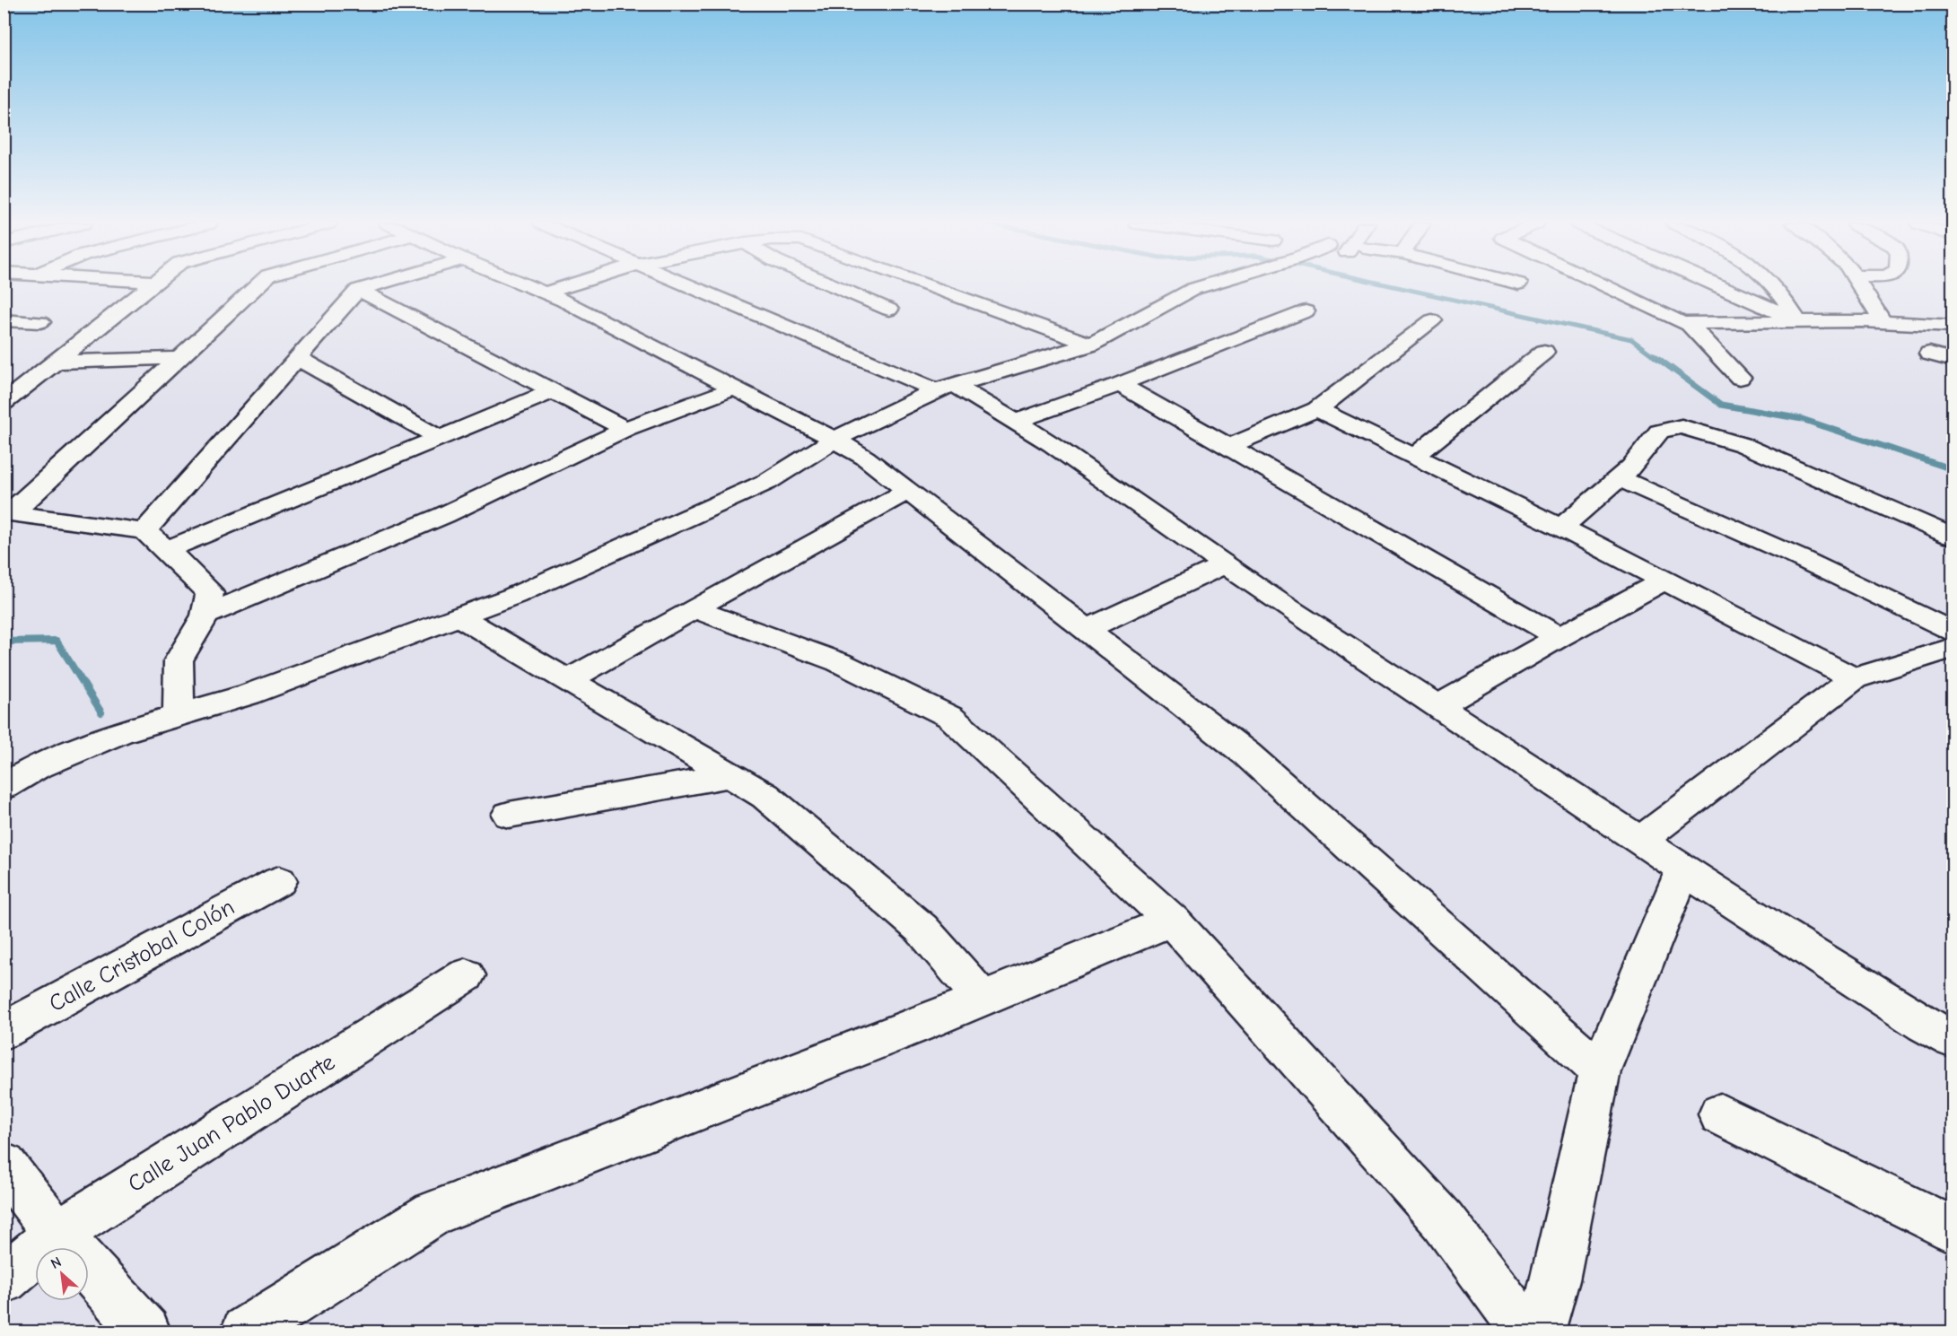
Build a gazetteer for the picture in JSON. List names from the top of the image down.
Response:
{
  "streets": {
    "street": ["Calle Cristobal Colón", "Calle Juan Pablo Duarte"]
  },
  "north": "top left"
}
